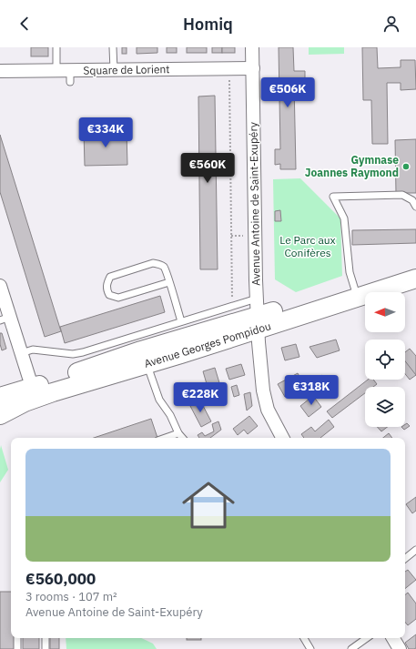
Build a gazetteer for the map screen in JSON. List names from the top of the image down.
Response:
{
  "streets": {
    "main road": ["Avenue Georges Pompidou"],
    "street": ["Square de Lorient", "Avenue Antoine de Saint-Exupéry"]
  },
  "crossings": [
    ["Square de Lorient", "Avenue Antoine de Saint-Exupéry"],
    ["Avenue Antoine de Saint-Exupéry", "Avenue Georges Pompidou"]
  ],
  "parks": ["Le Parc aux Conifères"],
  "places": ["Gymnase Joannes Raymond"],
  "north": "left",
  "page": {
    "header": "Homiq",
    "price": [
      "€506K",
      "€334K",
      "€560K",
      "€318K",
      "€228K"
    ],
    "list": [
      {
        "name": "€560,000",
        "note": "3 rooms · 107 m² · Avenue Antoine de Saint-Exupéry"
      }
    ]
  }
}
